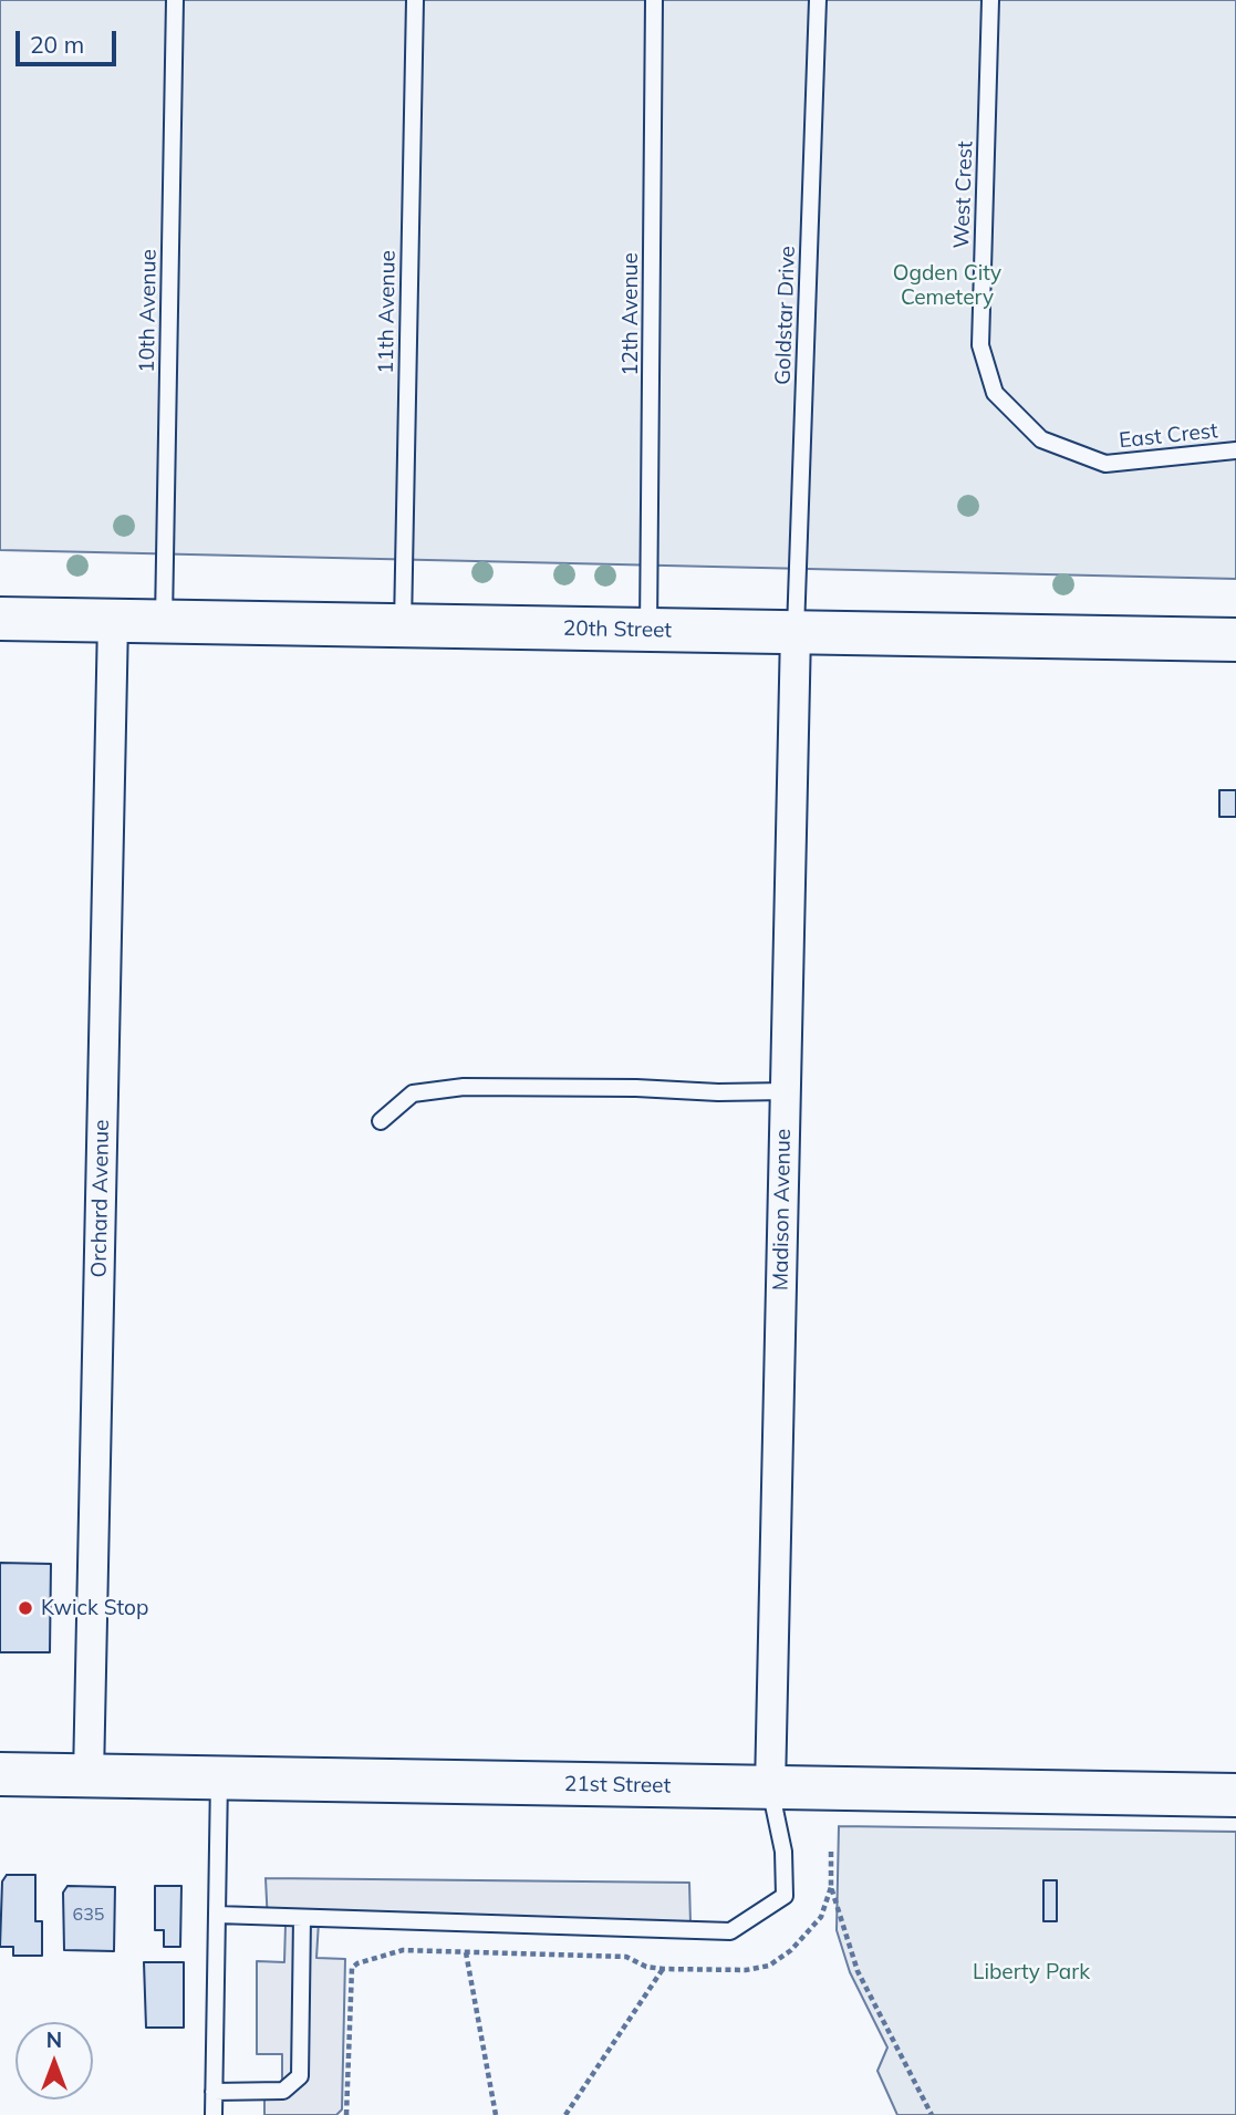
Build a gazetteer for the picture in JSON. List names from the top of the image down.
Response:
{
  "streets": {
    "main road": ["20th Street", "21st Street"],
    "street": ["Orchard Avenue", "Madison Avenue"],
    "lane": [
      "West Crest",
      "10th Avenue",
      "11th Avenue",
      "12th Avenue",
      "Goldstar Drive",
      "East Crest"
    ]
  },
  "crossings": [
    ["West Crest", "East Crest"],
    ["10th Avenue", "20th Street"],
    ["11th Avenue", "20th Street"],
    ["12th Avenue", "20th Street"],
    ["Goldstar Drive", "20th Street"],
    ["Goldstar Drive", "Madison Avenue"],
    ["20th Street", "Orchard Avenue"],
    ["20th Street", "Madison Avenue"],
    ["Orchard Avenue", "21st Street"],
    ["Madison Avenue", "21st Street"]
  ],
  "parks": ["Ogden City Cemetery", "Liberty Park"],
  "places": ["Kwick Stop"],
  "house_numbers": ["635"],
  "scale_bar": "20 m",
  "north": "top"
}
